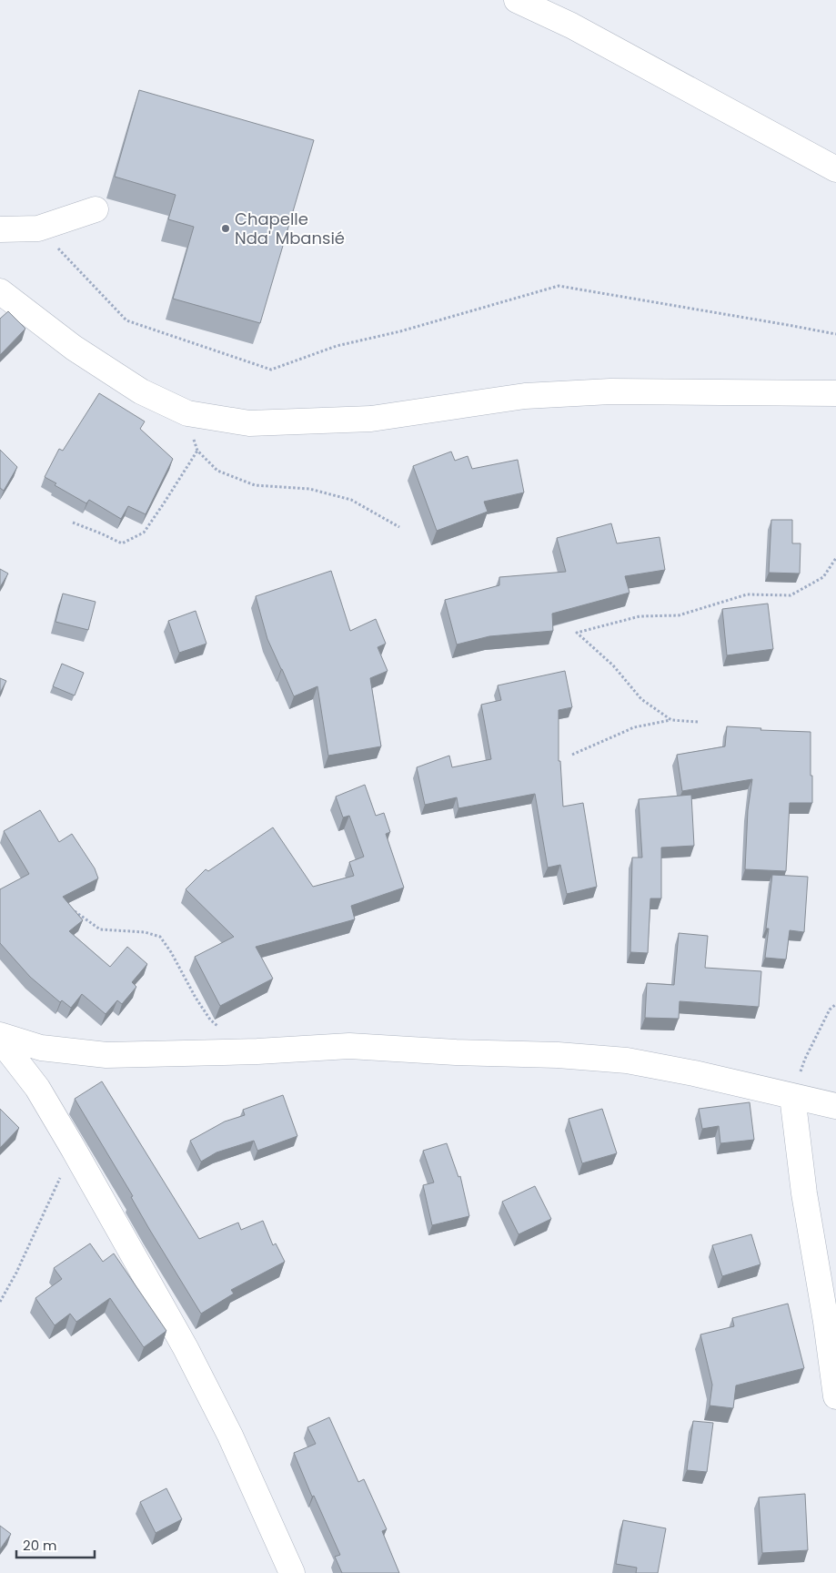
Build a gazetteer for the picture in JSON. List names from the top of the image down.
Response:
{
  "places": ["Chapelle Nda' Mbansié"],
  "scale_bar": "20 m"
}
